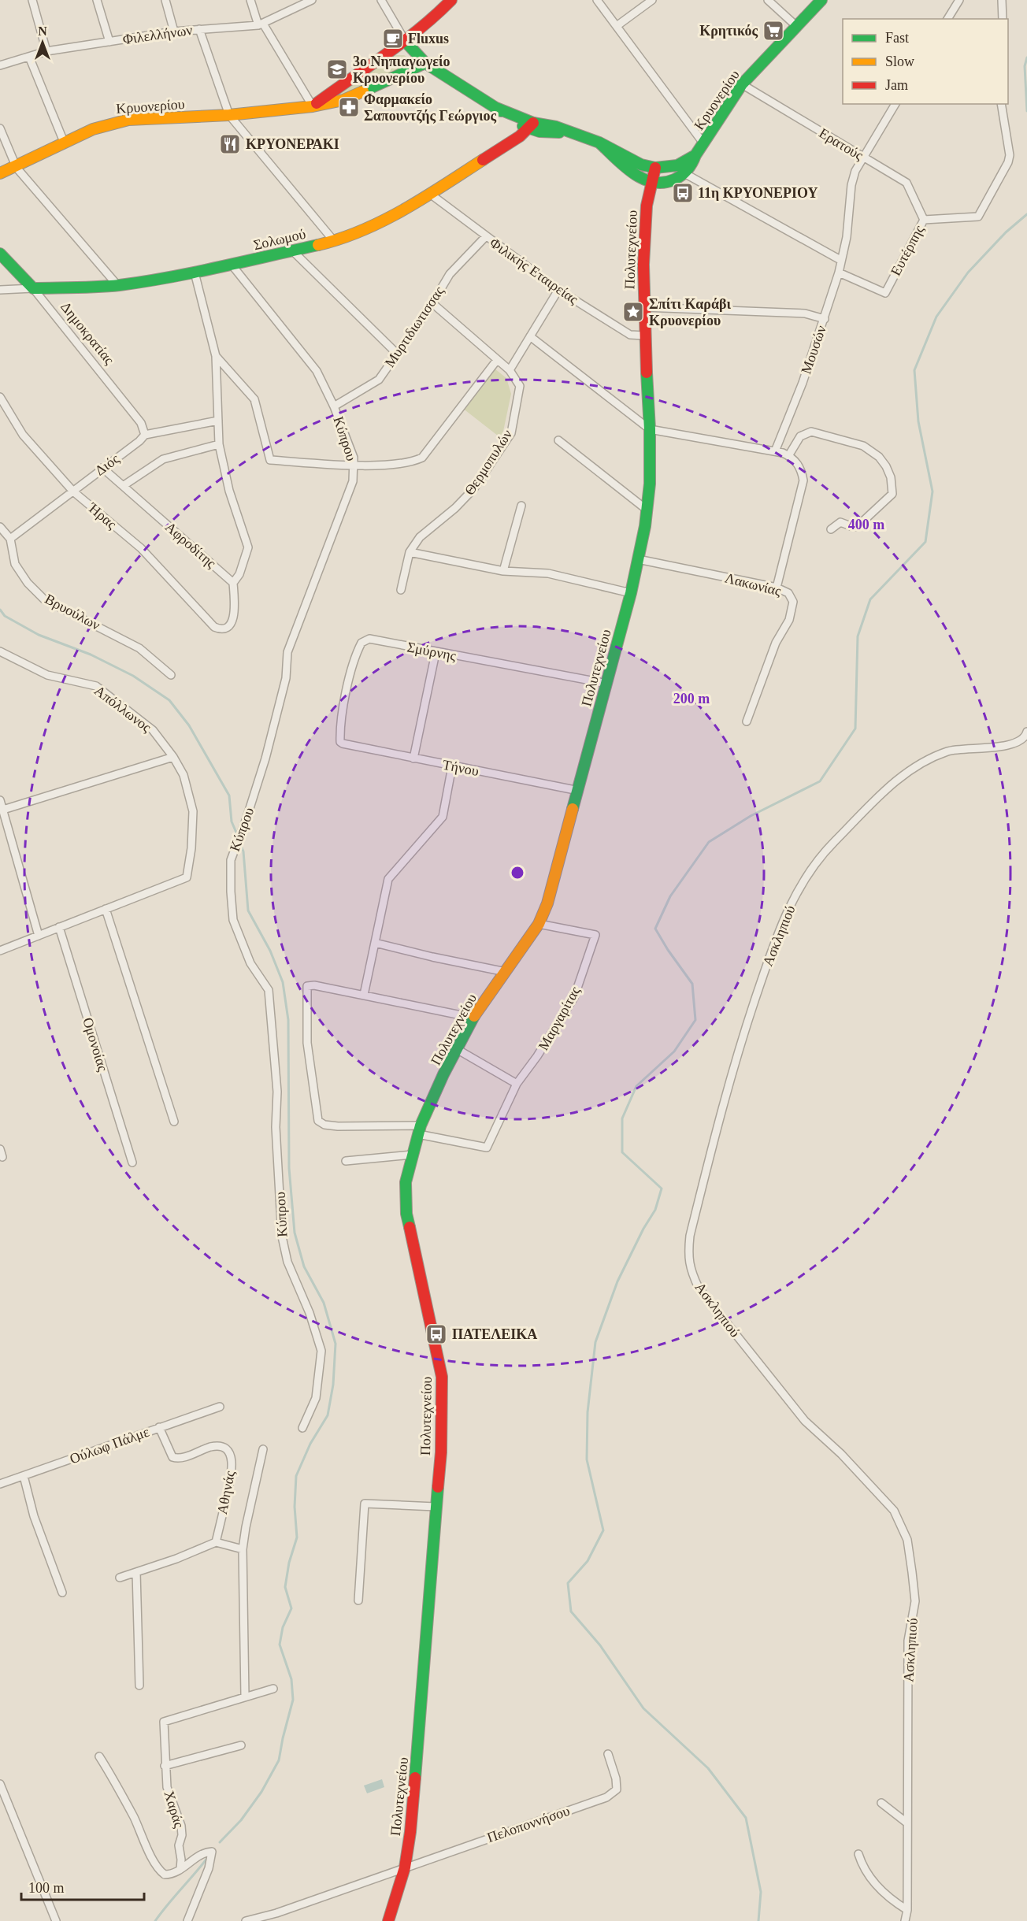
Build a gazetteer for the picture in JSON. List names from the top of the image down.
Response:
{
  "streets": {
    "street": [
      "Φιλελλήνων",
      "Κρυονερίου",
      "Ερατούς",
      "Σολωμού",
      "Πολυτεχνείου",
      "Ευτέρπης",
      "Φιλικής Εταιρείας",
      "Μυρτιδιωτισσας",
      "Δημοκρατίας",
      "Μουσών",
      "Κύπρου",
      "Θερμοπυλών",
      "Διός",
      "Ήρας",
      "Αφροδίτης",
      "Λακωνίας",
      "Βρυούλων",
      "Σμύρνης",
      "Απόλλωνος",
      "Τήνου",
      "Ασκληπιού",
      "Μαργαρίτας",
      "Ομονοίας",
      "Ούλωφ Πάλμε",
      "Αθηνάς",
      "Χαράς",
      "Πελοποννήσου"
    ]
  },
  "crossings": [
    ["Κρυονερίου", "Ερατούς"],
    ["Κρυονερίου", "Σολωμού"],
    ["Κρυονερίου", "Πολυτεχνείου"],
    ["Ερατούς", "Ευτέρπης"],
    ["Ερατούς", "Μουσών"],
    ["Σολωμού", "Φιλικής Εταιρείας"],
    ["Σολωμού", "Δημοκρατίας"],
    ["Σολωμού", "Κύπρου"],
    ["Πολυτεχνείου", "Φιλικής Εταιρείας"],
    ["Πολυτεχνείου", "Λακωνίας"],
    ["Πολυτεχνείου", "Σμύρνης"],
    ["Πολυτεχνείου", "Τήνου"],
    ["Πολυτεχνείου", "Μαργαρίτας"],
    ["Πολυτεχνείου", "Πελοποννήσου"],
    ["Ευτέρπης", "Μουσών"],
    ["Φιλικής Εταιρείας", "Μυρτιδιωτισσας"],
    ["Μυρτιδιωτισσας", "Κύπρου"],
    ["Δημοκρατίας", "Διός"],
    ["Διός", "Ήρας"],
    ["Διός", "Αφροδίτης"],
    ["Διός", "Βρυούλων"],
    ["Ήρας", "Αφροδίτης"],
    ["Σμύρνης", "Τήνου"],
    ["Ούλωφ Πάλμε", "Αθηνάς"]
  ],
  "places": {
    "supermarket": ["Κρητικός"],
    "cafe": ["Fluxus"],
    "school or university": ["3ο Νηπιαγωγείο Κρυονερίου"],
    "pharmacy": ["Φαρμακείο Σαπουντζής Γεώργιος"],
    "restaurant": ["ΚΡΥΟΝΕΡΑΚΙ"],
    "bus stop": ["11η ΚΡΥΟΝΕΡΙΟΥ", "ΠΑΤΕΛΕΙΚΑ"],
    "place": ["Σπίτι Καράβι Κρυονερίου"]
  },
  "legend": ["Fast", "Slow", "Jam"],
  "scale_bar": "100 m",
  "north": "top",
  "rings": ["400 m", "200 m"]
}
